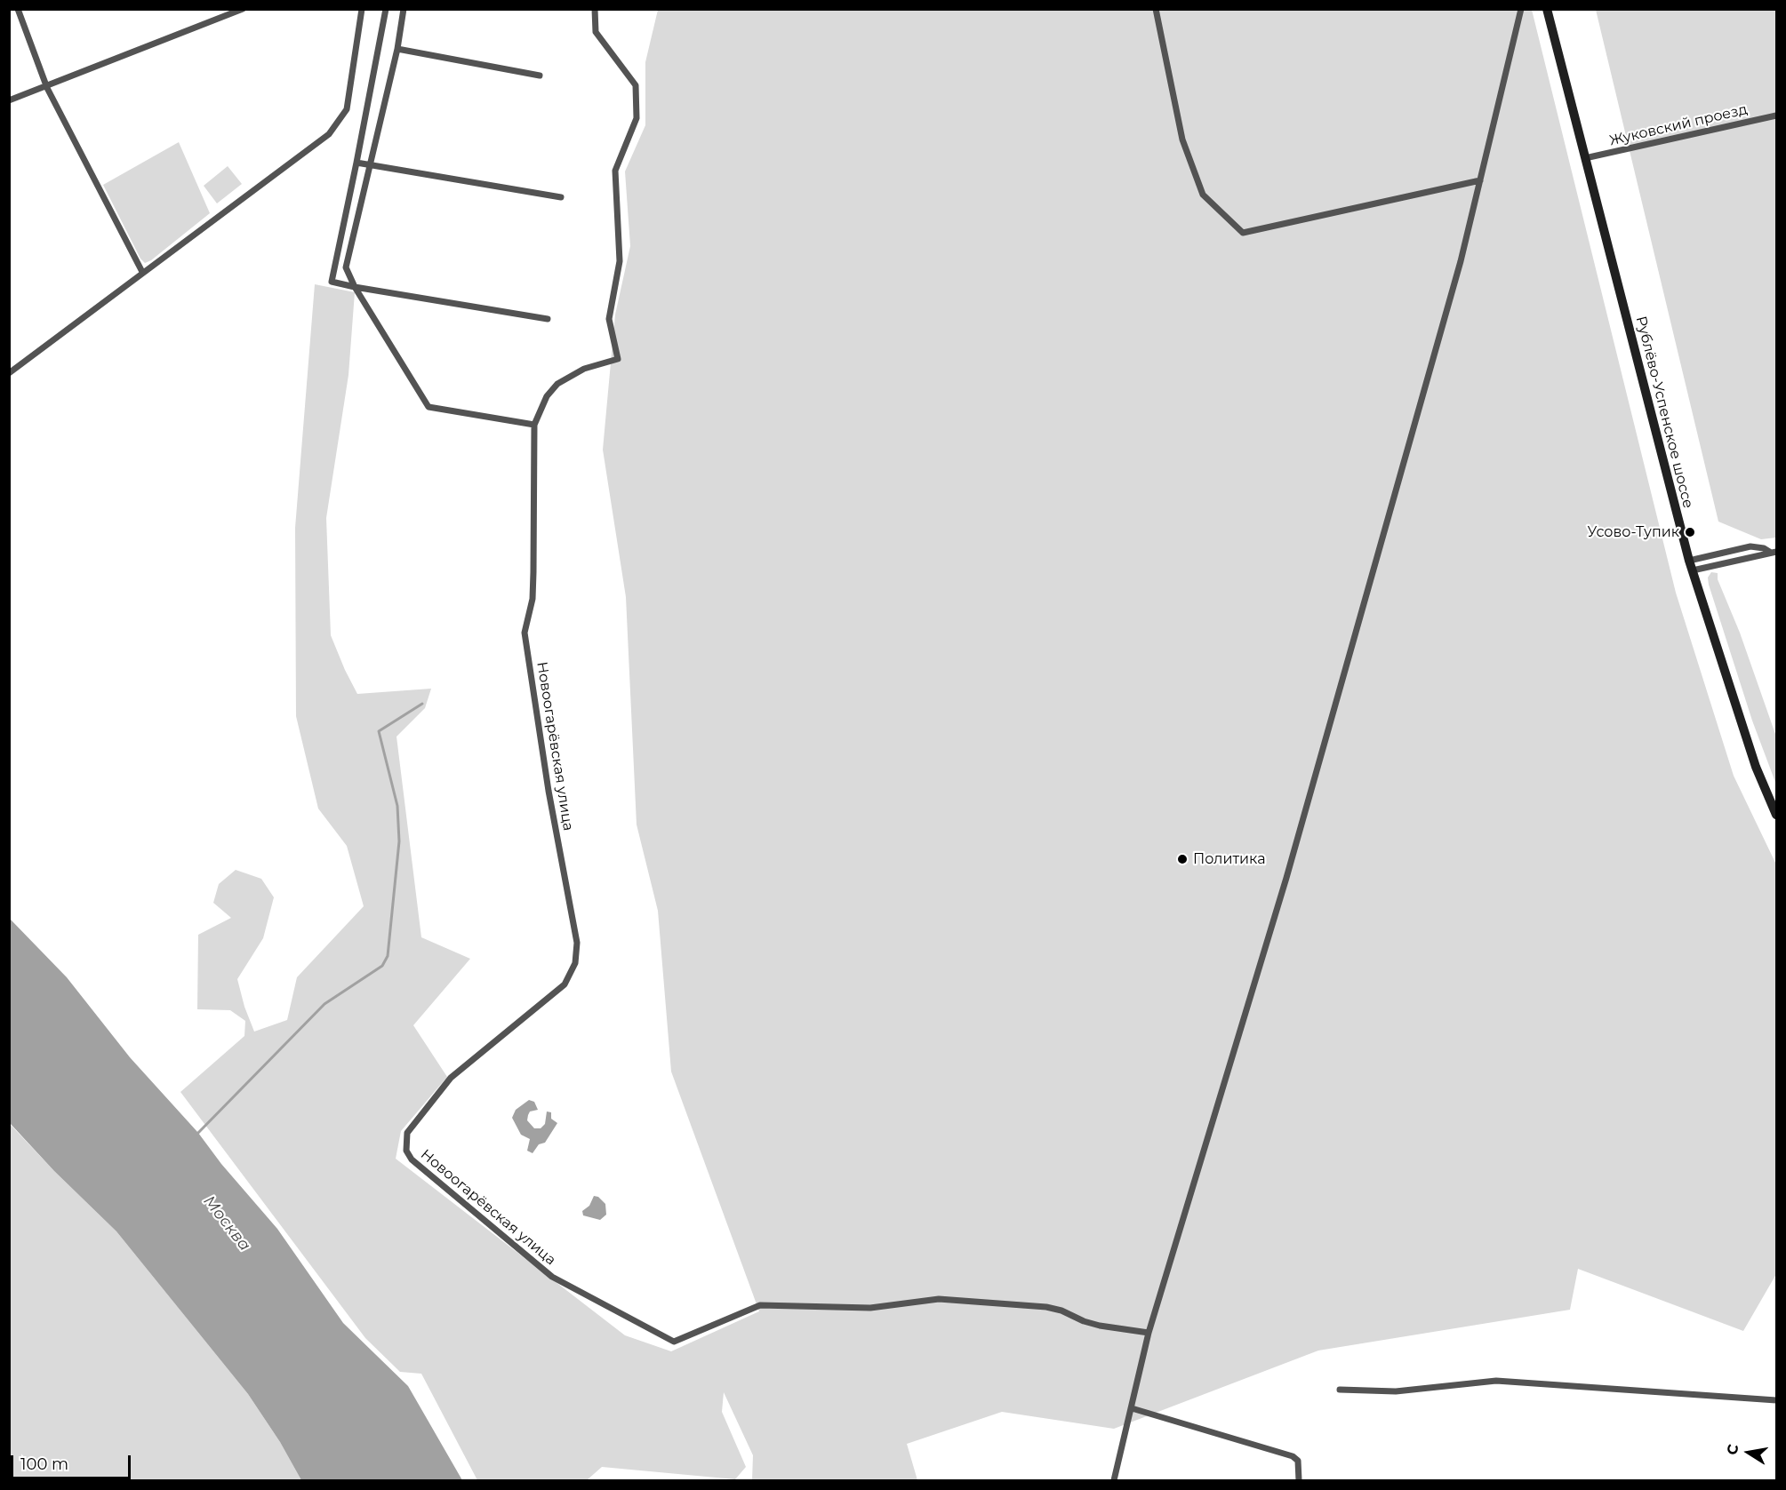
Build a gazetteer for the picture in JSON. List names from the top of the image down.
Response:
{
  "streets": {
    "main road": ["Рублёво-Успенское шоссе"],
    "street": ["Жуковский проезд", "Новоогарёвская улица"]
  },
  "crossings": [
    ["Жуковский проезд", "Рублёво-Успенское шоссе"]
  ],
  "water": ["Москва"],
  "places": ["Усово-Тупик", "Политика"],
  "scale_bar": "100 m",
  "north": "left"
}
